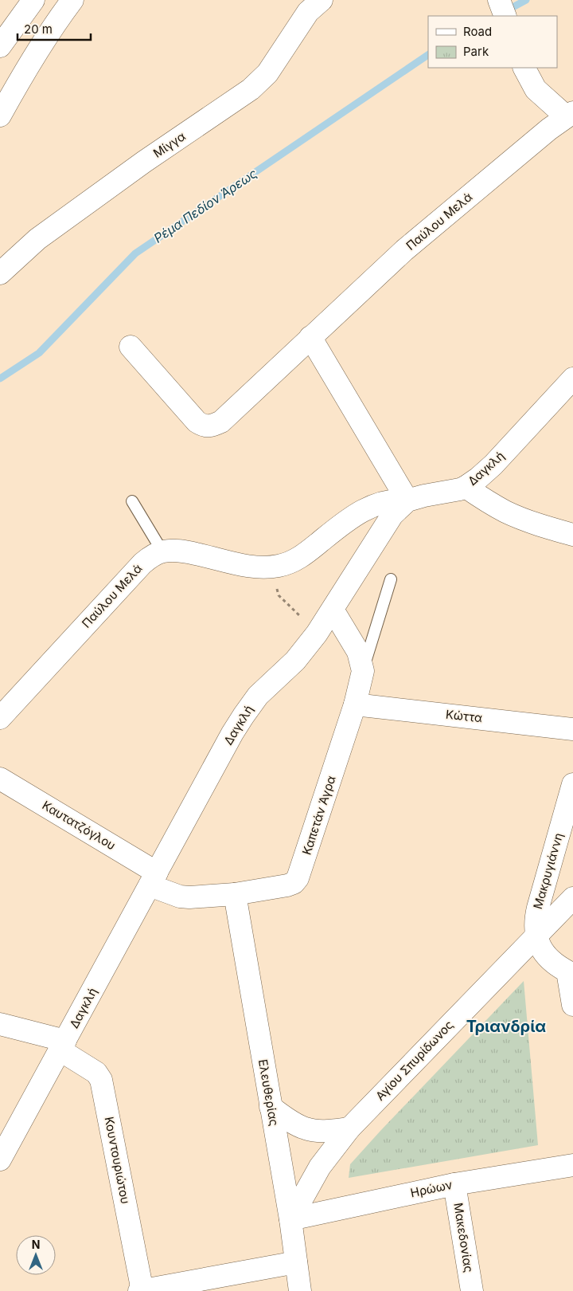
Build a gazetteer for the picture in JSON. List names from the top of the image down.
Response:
{
  "streets": {
    "street": [
      "Μίγγα",
      "Παύλου Μελά",
      "Δαγκλή",
      "Κώττα",
      "Καπετάν Άγρα",
      "Καυτατζόγλου",
      "Μακρυγιάννη",
      "Αγίου Σπυρίδωνος",
      "Ελευθερίας",
      "Κουντουριώτου",
      "Ηρώων",
      "Μακεδονίας"
    ]
  },
  "crossings": [
    ["Παύλου Μελά", "Δαγκλή"],
    ["Δαγκλή", "Καπετάν Άγρα"],
    ["Δαγκλή", "Καυτατζόγλου"],
    ["Δαγκλή", "Κουντουριώτου"],
    ["Κώττα", "Καπετάν Άγρα"],
    ["Καπετάν Άγρα", "Καυτατζόγλου"],
    ["Καπετάν Άγρα", "Ελευθερίας"],
    ["Μακρυγιάννη", "Αγίου Σπυρίδωνος"],
    ["Αγίου Σπυρίδωνος", "Ελευθερίας"],
    ["Αγίου Σπυρίδωνος", "Ηρώων"],
    ["Ελευθερίας", "Ηρώων"],
    ["Ηρώων", "Μακεδονίας"]
  ],
  "districts": ["Τριανδρία"],
  "water": ["Ρέμα Πεδίον Άρεως"],
  "legend": ["Road", "Park"],
  "scale_bar": "20 m",
  "north": "top"
}
